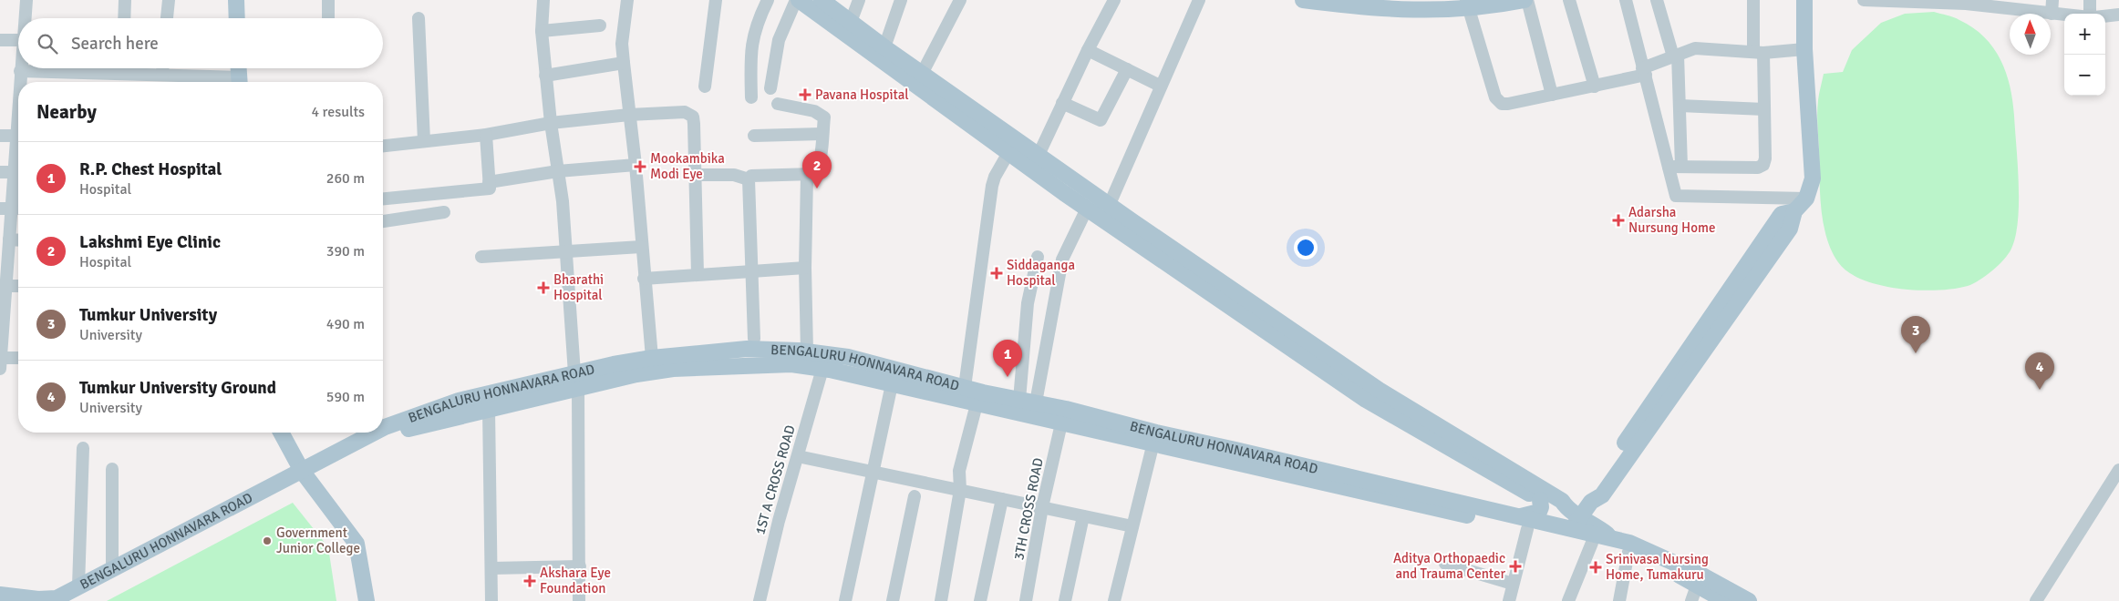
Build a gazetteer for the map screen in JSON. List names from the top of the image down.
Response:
{
  "streets": {
    "main road": ["BENGALURU HONNAVARA ROAD"],
    "street": ["1ST A CROSS ROAD", "3TH CROSS ROAD"]
  },
  "crossings": [
    ["BENGALURU HONNAVARA ROAD", "1ST A CROSS ROAD"],
    ["BENGALURU HONNAVARA ROAD", "3TH CROSS ROAD"]
  ],
  "places": {
    "health": [
      "Pavana Hospital",
      "Mookambika Modi Eye",
      "Adarsha Nursung Home",
      "Siddaganga Hospital",
      "Bharathi Hospital",
      "Aditya Orthopaedic and Trauma Center",
      "Srinivasa Nursing Home, Tumakuru",
      "Akshara Eye Foundation"
    ],
    "other": ["Government Junior College"]
  },
  "north": "top",
  "page": {
    "map_buttons": ["+", "−"],
    "search": "Search here",
    "heading": ["Nearby", "4 results"],
    "list": [
      {
        "mark": "1",
        "name": "R.P. Chest Hospital",
        "note": "Hospital",
        "value": "260 m"
      },
      {
        "mark": "2",
        "name": "Lakshmi Eye Clinic",
        "note": "Hospital",
        "value": "390 m"
      },
      {
        "mark": "3",
        "name": "Tumkur University",
        "note": "University",
        "value": "490 m"
      },
      {
        "mark": "4",
        "name": "Tumkur University Ground",
        "note": "University",
        "value": "590 m"
      }
    ],
    "pins": [
      "2",
      "3",
      "1",
      "4"
    ]
  }
}
